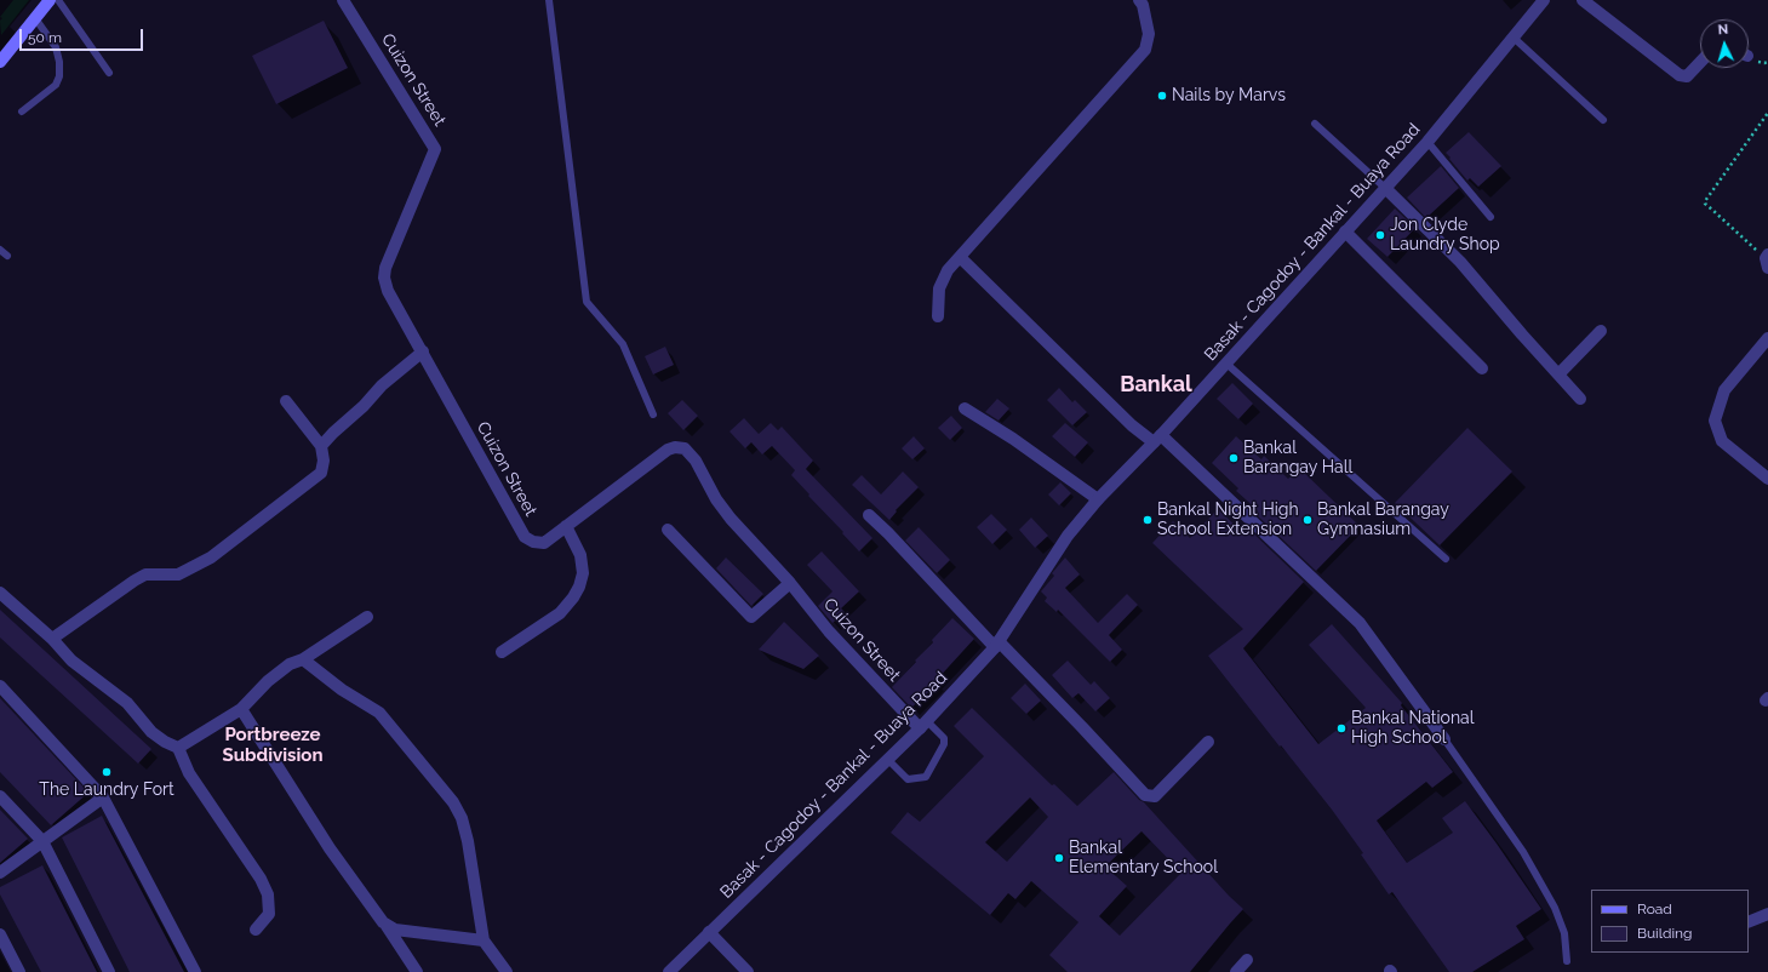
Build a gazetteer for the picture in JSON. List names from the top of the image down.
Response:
{
  "streets": {
    "street": ["Cuizon Street", "Basak - Cagodoy - Bankal - Buaya Road"]
  },
  "crossings": [
    ["Cuizon Street", "Basak - Cagodoy - Bankal - Buaya Road"]
  ],
  "districts": ["Bankal", "Portbreeze Subdivision"],
  "places": [
    "Nails by Marvs",
    "Jon Clyde Laundry Shop",
    "Bankal Barangay Hall",
    "Bankal Night High School Extension",
    "Bankal Barangay Gymnasium",
    "Bankal National High School",
    "The Laundry Fort",
    "Bankal Elementary School"
  ],
  "legend": ["Road", "Building"],
  "scale_bar": "50 m",
  "north": "top"
}
